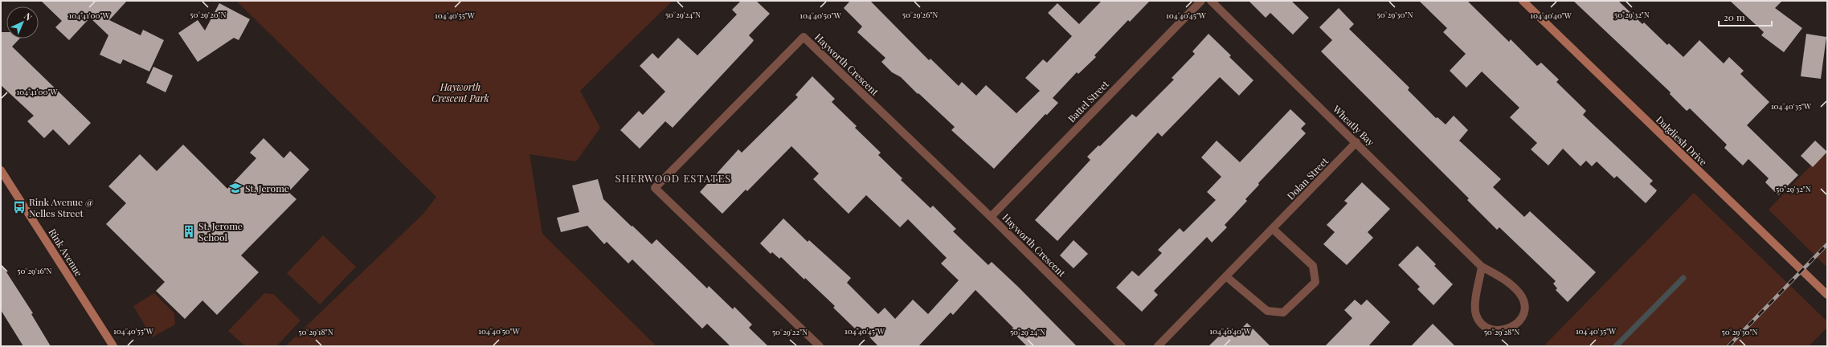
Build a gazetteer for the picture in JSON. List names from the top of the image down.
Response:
{
  "streets": {
    "street": [
      "Hayworth Crescent",
      "Battel Street",
      "Wheatly Bay",
      "Dalgliesh Drive",
      "Dolan Street",
      "Rink Avenue"
    ]
  },
  "crossings": [
    ["Hayworth Crescent", "Battel Street"],
    ["Wheatly Bay", "Dolan Street"]
  ],
  "districts": ["SHERWOOD ESTATES"],
  "parks": ["Hayworth Crescent Park"],
  "places": {
    "school or university": ["St. Jerome"],
    "bus stop": ["Rink Avenue @ Nelles Street"],
    "building": ["St. Jerome School"]
  },
  "scale_bar": "20 m",
  "north": "top right",
  "coordinates": [
    "50°29'20\"N",
    "50°29'24\"N",
    "50°29'26\"N",
    "50°29'30\"N",
    "50°29'32\"N",
    "104°41'00\"W",
    "104°40'55\"W",
    "104°40'50\"W",
    "104°40'45\"W",
    "104°40'40\"W",
    "104°40'35\"W",
    "50°29'16\"N",
    "50°29'18\"N",
    "50°29'22\"N",
    "50°29'28\"N"
  ]
}
